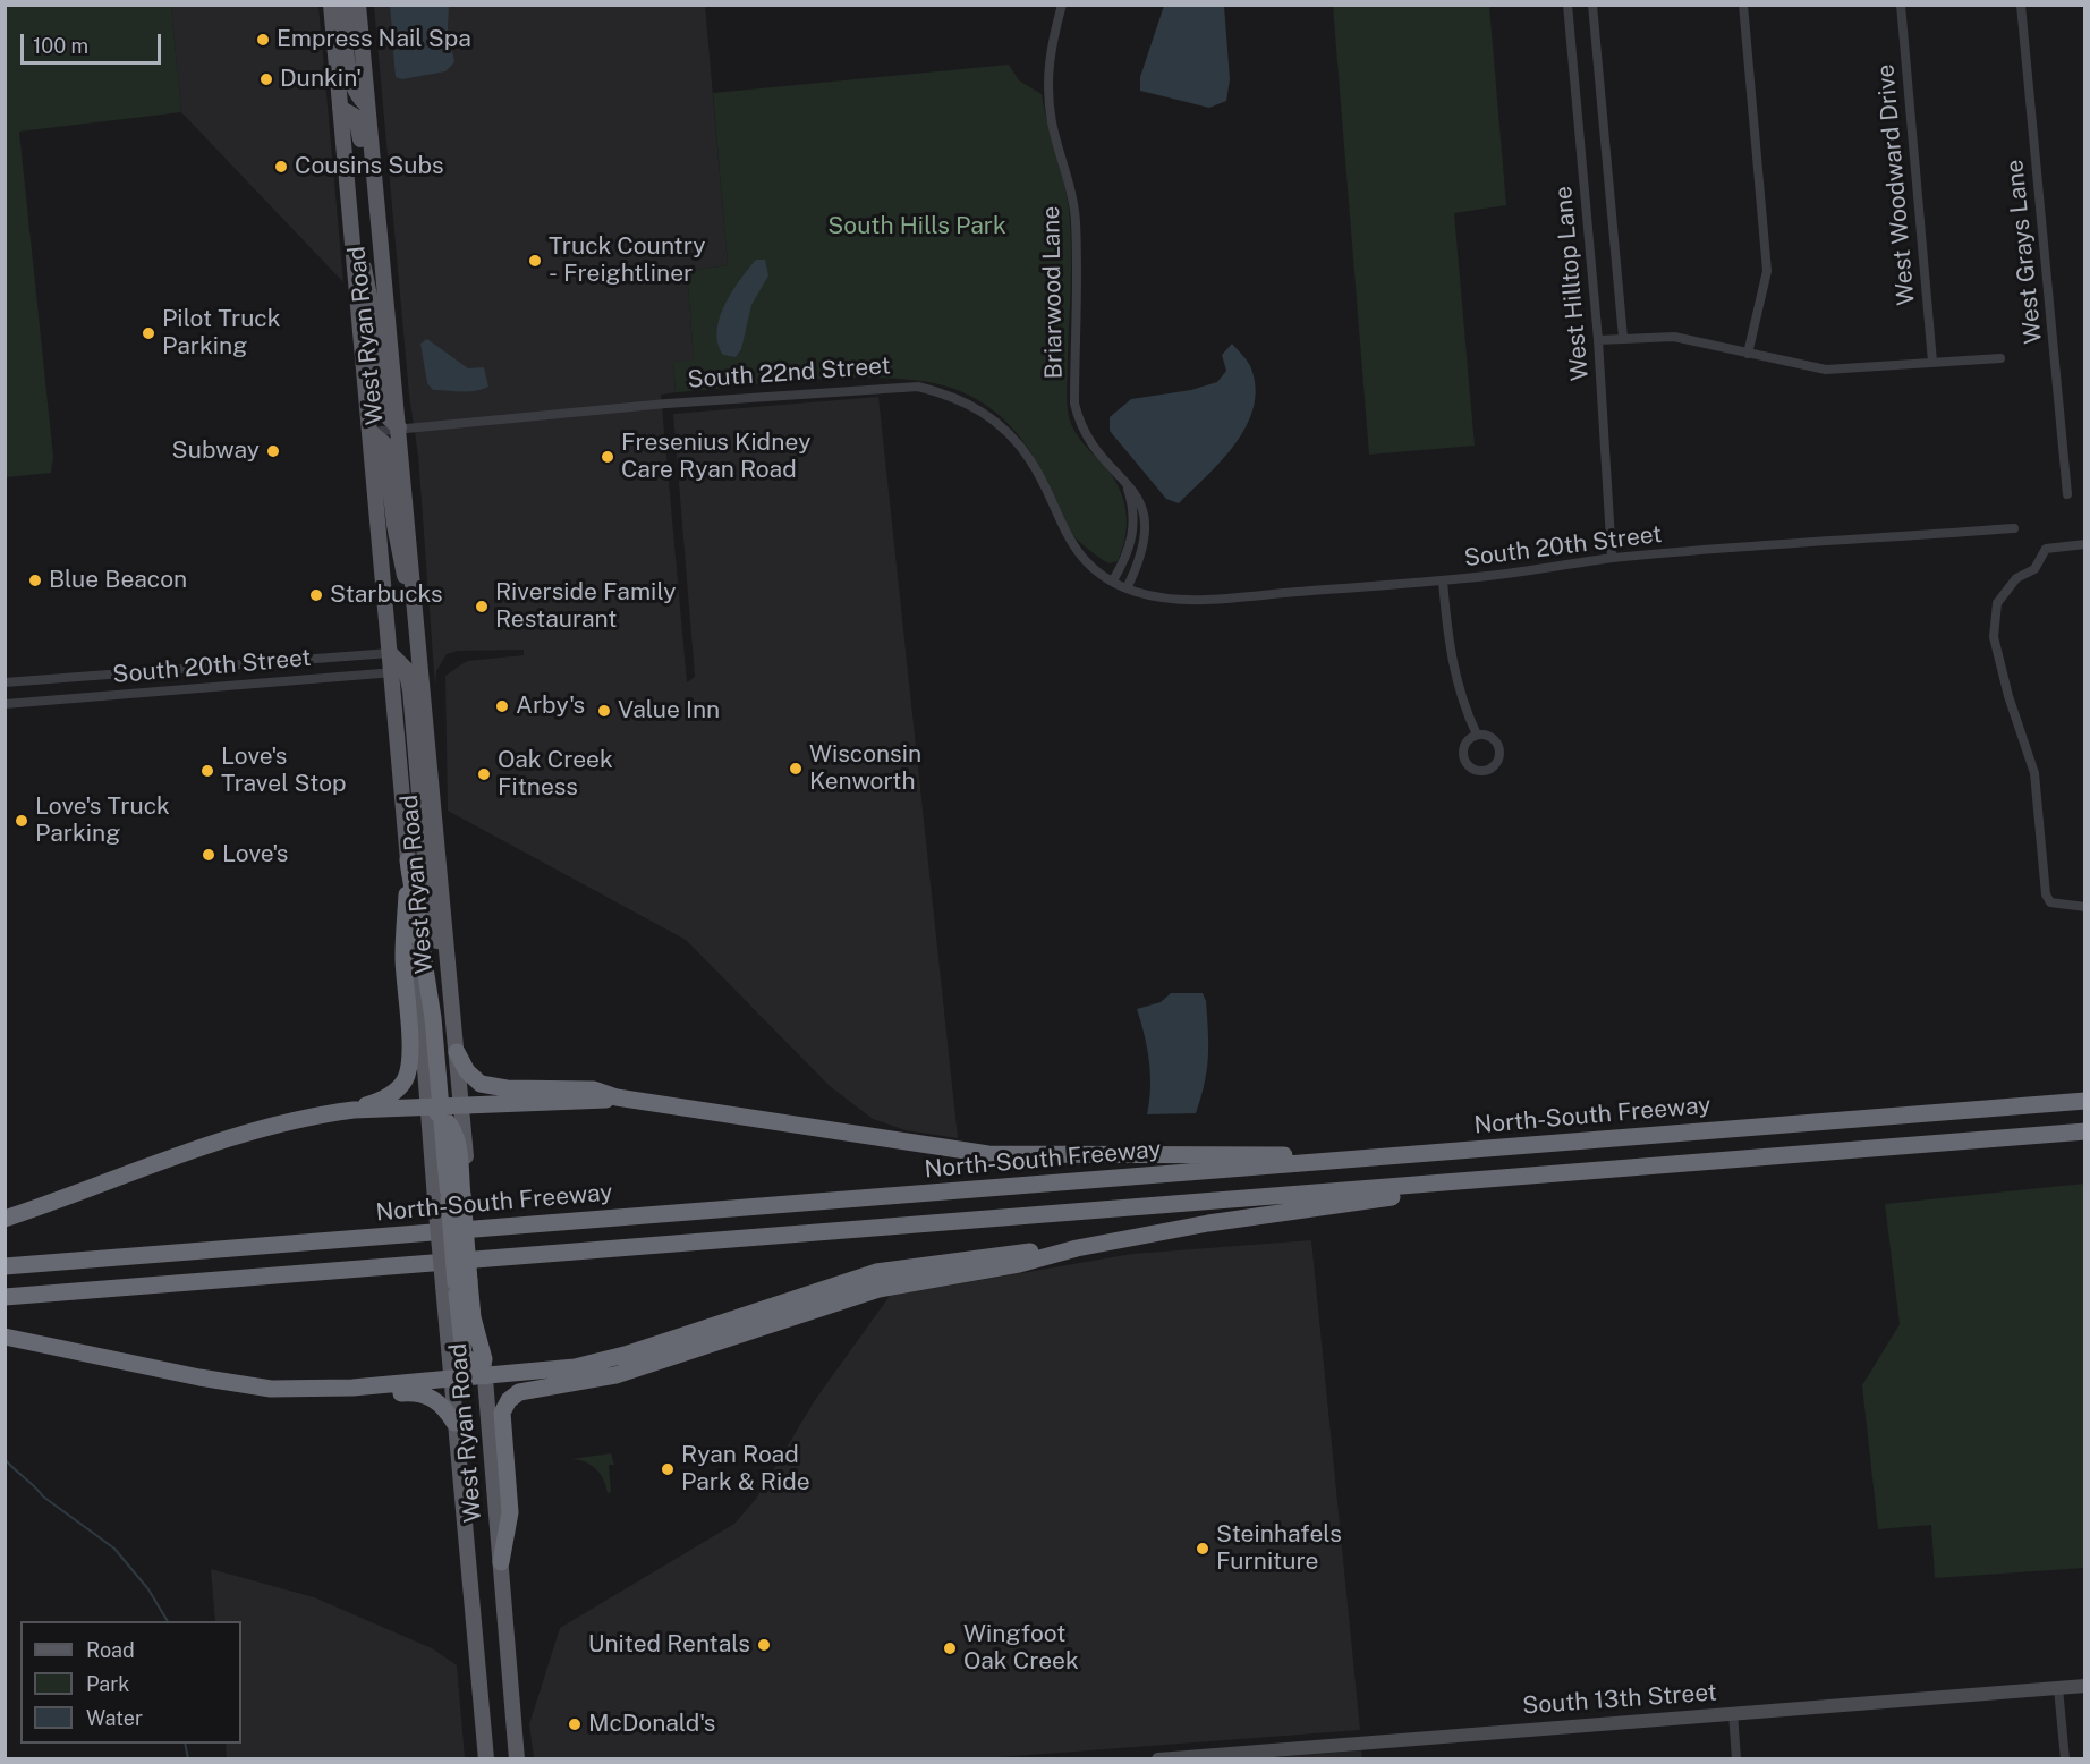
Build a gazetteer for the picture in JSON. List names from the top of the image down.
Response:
{
  "streets": {
    "highway": ["North-South Freeway"],
    "main road": ["West Ryan Road"],
    "street": [
      "West Woodward Drive",
      "West Grays Lane",
      "West Hilltop Lane",
      "Briarwood Lane",
      "South 22nd Street",
      "South 20th Street",
      "South 13th Street"
    ]
  },
  "crossings": [
    ["West Hilltop Lane", "South 20th Street"],
    ["Briarwood Lane", "South 22nd Street"],
    ["Briarwood Lane", "South 20th Street"],
    ["West Ryan Road", "South 22nd Street"],
    ["West Ryan Road", "South 20th Street"],
    ["South 22nd Street", "South 20th Street"]
  ],
  "parks": ["South Hills Park"],
  "places": [
    "Empress Nail Spa",
    "Dunkin'",
    "Cousins Subs",
    "Truck Country - Freightliner",
    "Pilot Truck Parking",
    "Subway",
    "Fresenius Kidney Care Ryan Road",
    "Blue Beacon",
    "Starbucks",
    "Riverside Family Restaurant",
    "Arby's",
    "Value Inn",
    "Wisconsin Kenworth",
    "Love's Travel Stop",
    "Oak Creek Fitness",
    "Love's Truck Parking",
    "Love's",
    "Ryan Road Park & Ride",
    "Steinhafels Furniture",
    "United Rentals",
    "Wingfoot Oak Creek",
    "McDonald's"
  ],
  "legend": ["Road", "Park", "Water"],
  "scale_bar": "100 m"
}
